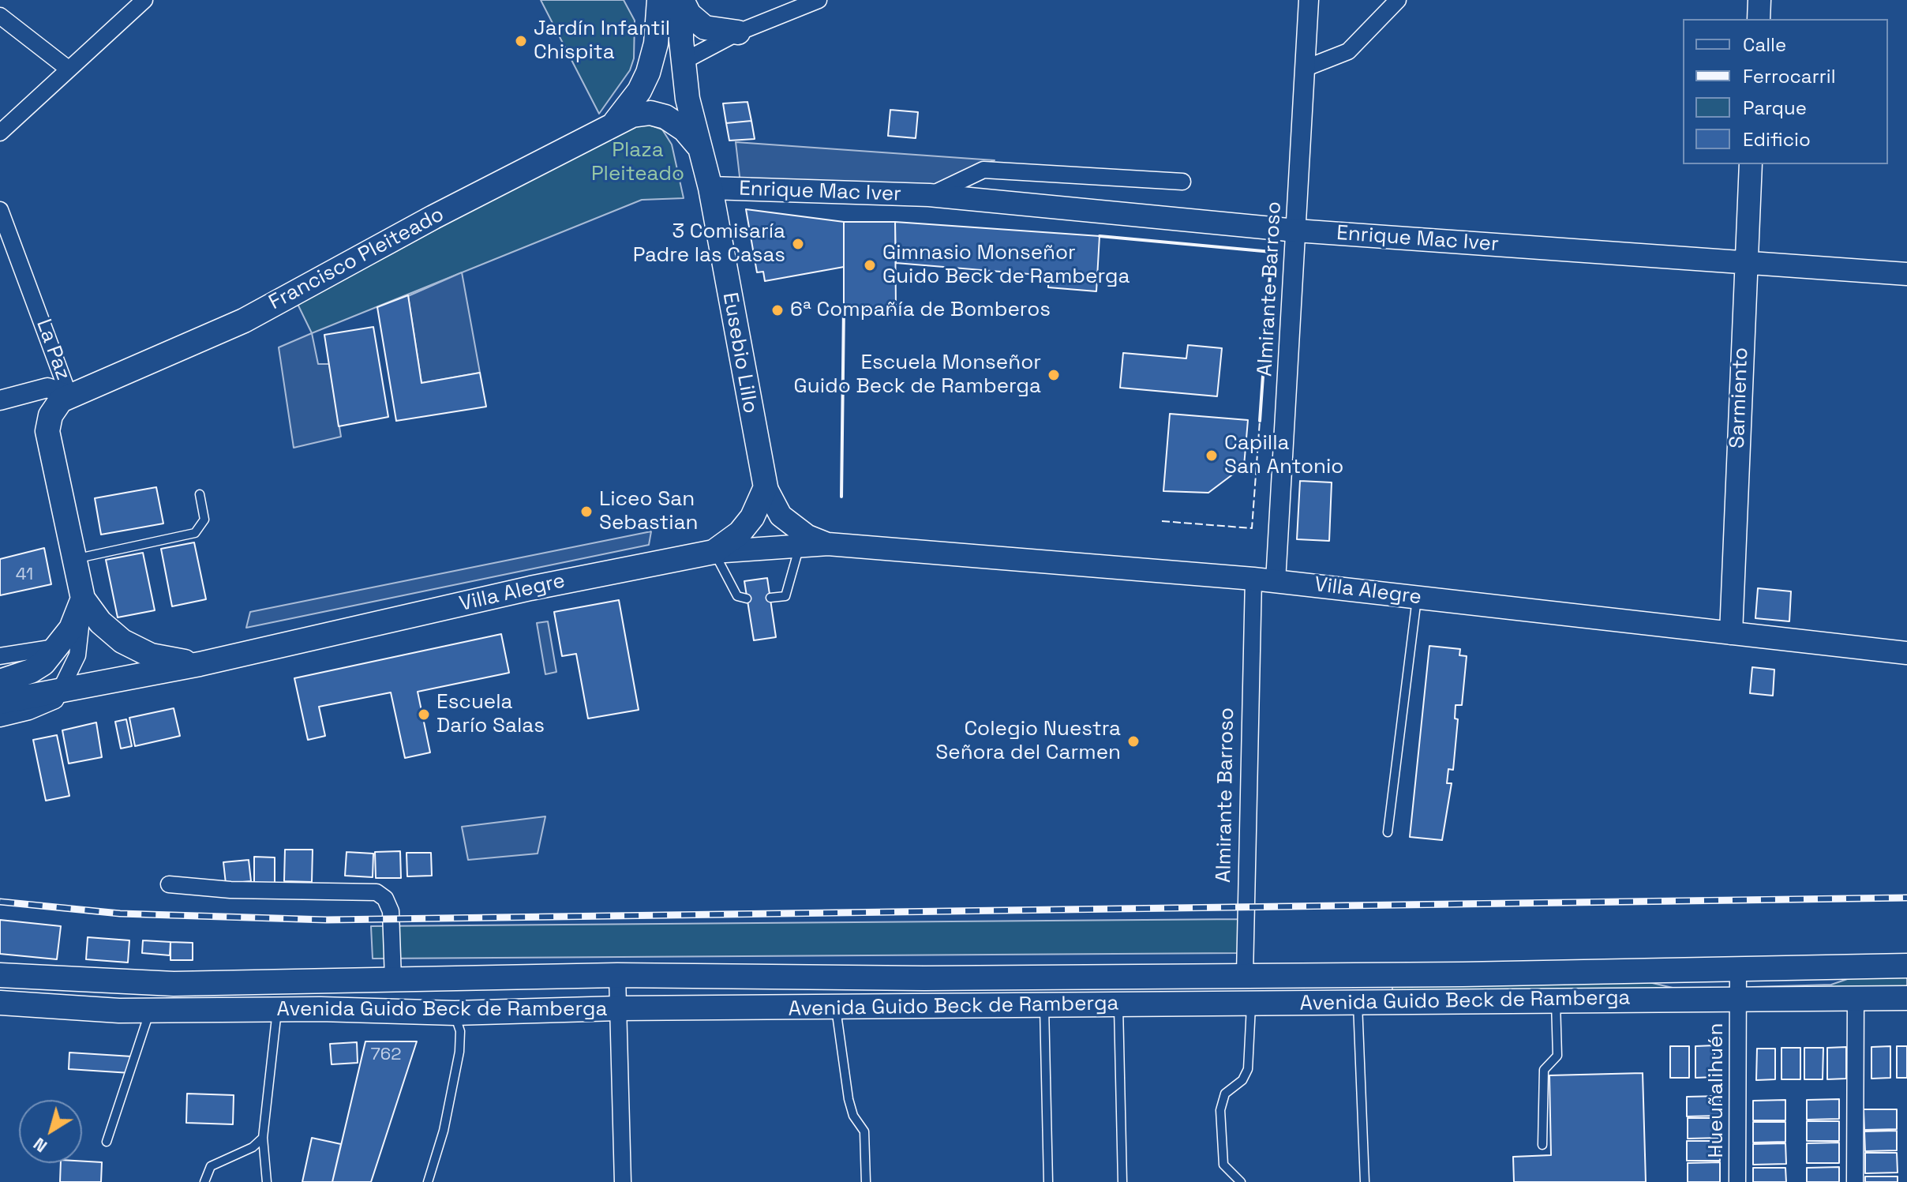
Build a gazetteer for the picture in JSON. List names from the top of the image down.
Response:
{
  "streets": {
    "main road": [
      "Enrique Mac Iver",
      "Francisco Pleiteado",
      "La Paz",
      "Eusebio Lillo",
      "Sarmiento",
      "Villa Alegre",
      "Avenida Guido Beck de Ramberga"
    ],
    "street": ["Almirante Barroso", "Hueuñalihuén"]
  },
  "crossings": [
    ["Enrique Mac Iver", "Almirante Barroso"],
    ["Enrique Mac Iver", "Eusebio Lillo"],
    ["Enrique Mac Iver", "Sarmiento"],
    ["Francisco Pleiteado", "La Paz"],
    ["Francisco Pleiteado", "Eusebio Lillo"],
    ["Almirante Barroso", "Villa Alegre"],
    ["Almirante Barroso", "Avenida Guido Beck de Ramberga"],
    ["La Paz", "Villa Alegre"],
    ["Eusebio Lillo", "Villa Alegre"],
    ["Sarmiento", "Villa Alegre"],
    ["Avenida Guido Beck de Ramberga", "Hueuñalihuén"]
  ],
  "parks": ["Plaza Pleiteado"],
  "places": [
    "Jardín Infantil Chispita",
    "3 Comisaría Padre las Casas",
    "Gimnasio Monseñor Guido Beck de Ramberga",
    "6ª Compañía de Bomberos",
    "Escuela Monseñor Guido Beck de Ramberga",
    "Capilla San Antonio",
    "Liceo San Sebastian",
    "Escuela Darío Salas",
    "Colegio Nuestra Señora del Carmen"
  ],
  "house_numbers": ["41", "762"],
  "legend": [
    "Calle",
    "Ferrocarril",
    "Parque",
    "Edificio"
  ],
  "north": "bottom left"
}
